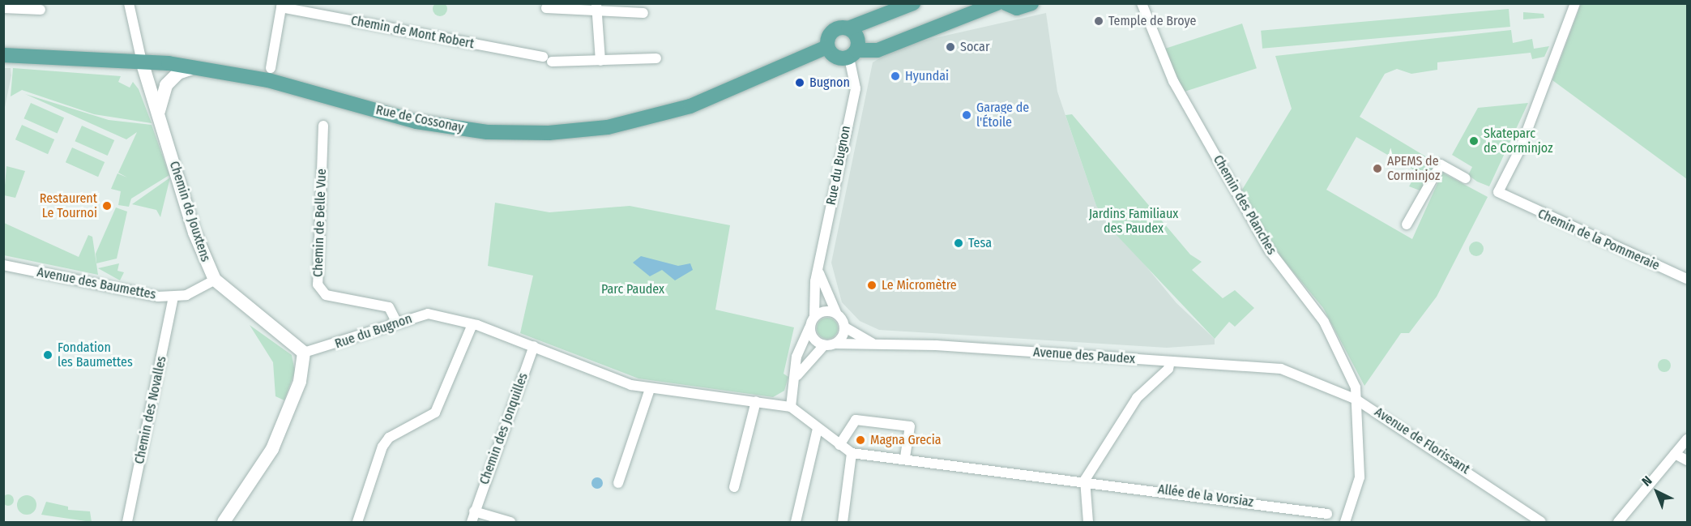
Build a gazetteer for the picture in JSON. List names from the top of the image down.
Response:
{
  "streets": {
    "main road": ["Rue de Cossonay"],
    "street": [
      "Chemin de Mont Robert",
      "Rue du Bugnon",
      "Chemin des Planches",
      "Chemin de Jouxtens",
      "Chemin de Belle Vue",
      "Chemin de la Pommeraie",
      "Avenue des Baumettes",
      "Avenue des Paudex",
      "Chemin des Novalles",
      "Chemin des Jonquilles",
      "Avenue de Florissant",
      "Allée de la Vorsiaz"
    ]
  },
  "crossings": [
    ["Rue de Cossonay", "Rue du Bugnon"],
    ["Rue de Cossonay", "Chemin de Jouxtens"],
    ["Rue du Bugnon", "Chemin de Jouxtens"],
    ["Rue du Bugnon", "Chemin de Belle Vue"],
    ["Rue du Bugnon", "Avenue des Paudex"],
    ["Rue du Bugnon", "Chemin des Jonquilles"],
    ["Chemin des Planches", "Avenue de Florissant"],
    ["Chemin de Jouxtens", "Avenue des Baumettes"],
    ["Avenue des Baumettes", "Chemin des Novalles"],
    ["Avenue des Paudex", "Avenue de Florissant"]
  ],
  "parks": ["Jardins Familiaux des Paudex", "Parc Paudex"],
  "places": [
    "Temple de Broye",
    "Socar",
    "Hyundai",
    "Bugnon",
    "Garage de l'Étoile",
    "Skateparc de Corminjoz",
    "APEMS de Corminjoz",
    "Restaurent Le Tournoi",
    "Tesa",
    "Le Micromètre",
    "Fondation les Baumettes",
    "Magna Grecia"
  ],
  "north": "top left"
}
